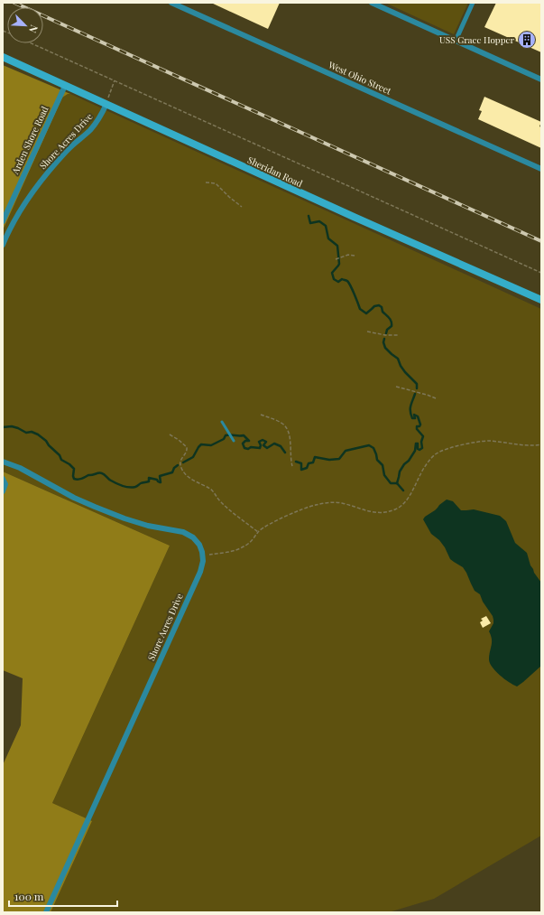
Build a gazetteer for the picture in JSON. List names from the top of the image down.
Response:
{
  "streets": {
    "main road": ["Sheridan Road"],
    "street": ["West Ohio Street", "Arden Shore Road", "Shore Acres Drive"]
  },
  "crossings": [
    ["Arden Shore Road", "Sheridan Road"],
    ["Shore Acres Drive", "Sheridan Road"]
  ],
  "places": {
    "building": ["USS Grace Hopper"]
  },
  "scale_bar": "100 m",
  "north": "bottom right"
}
